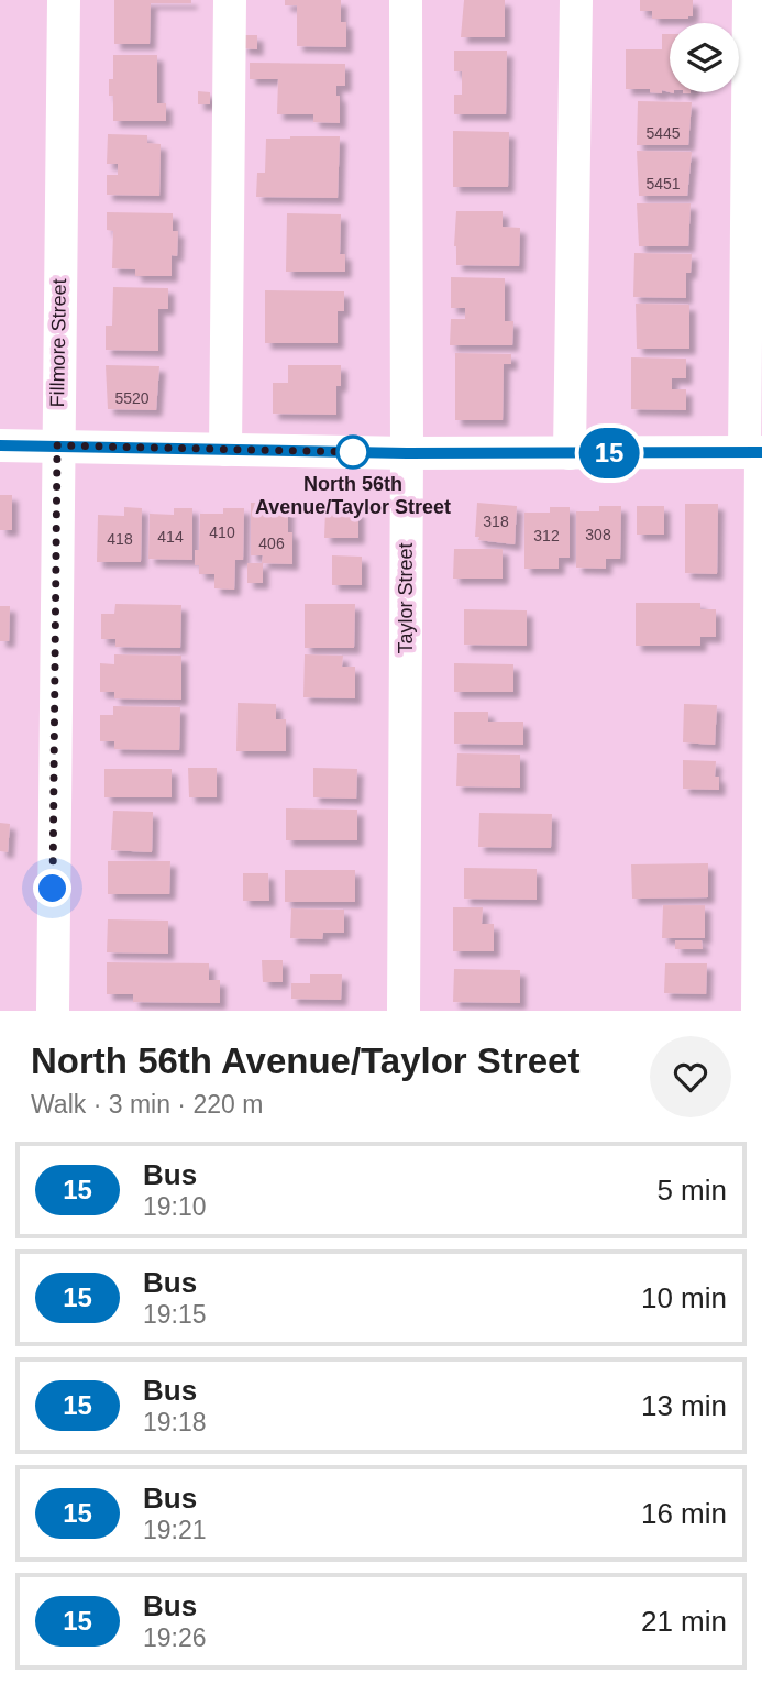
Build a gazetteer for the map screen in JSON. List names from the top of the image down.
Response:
{
  "streets": {
    "street": ["Fillmore Street", "Taylor Street"]
  },
  "places": ["North 56th Avenue/Taylor Street"],
  "lines": ["bus line 15"],
  "house_numbers": [
    "5445",
    "5451",
    "5520",
    "318",
    "410",
    "308",
    "312",
    "414",
    "418",
    "406"
  ],
  "page": {
    "on_map": "15",
    "heading": ["North 56th Avenue/Taylor Street", "Walk · 3 min · 220 m"],
    "list": [
      {
        "mark": "15",
        "name": "Bus",
        "note": "19:10",
        "value": "5 min"
      },
      {
        "mark": "15",
        "name": "Bus",
        "note": "19:15",
        "value": "10 min"
      },
      {
        "mark": "15",
        "name": "Bus",
        "note": "19:18",
        "value": "13 min"
      },
      {
        "mark": "15",
        "name": "Bus",
        "note": "19:21",
        "value": "16 min"
      },
      {
        "mark": "15",
        "name": "Bus",
        "note": "19:26",
        "value": "21 min"
      }
    ]
  }
}
